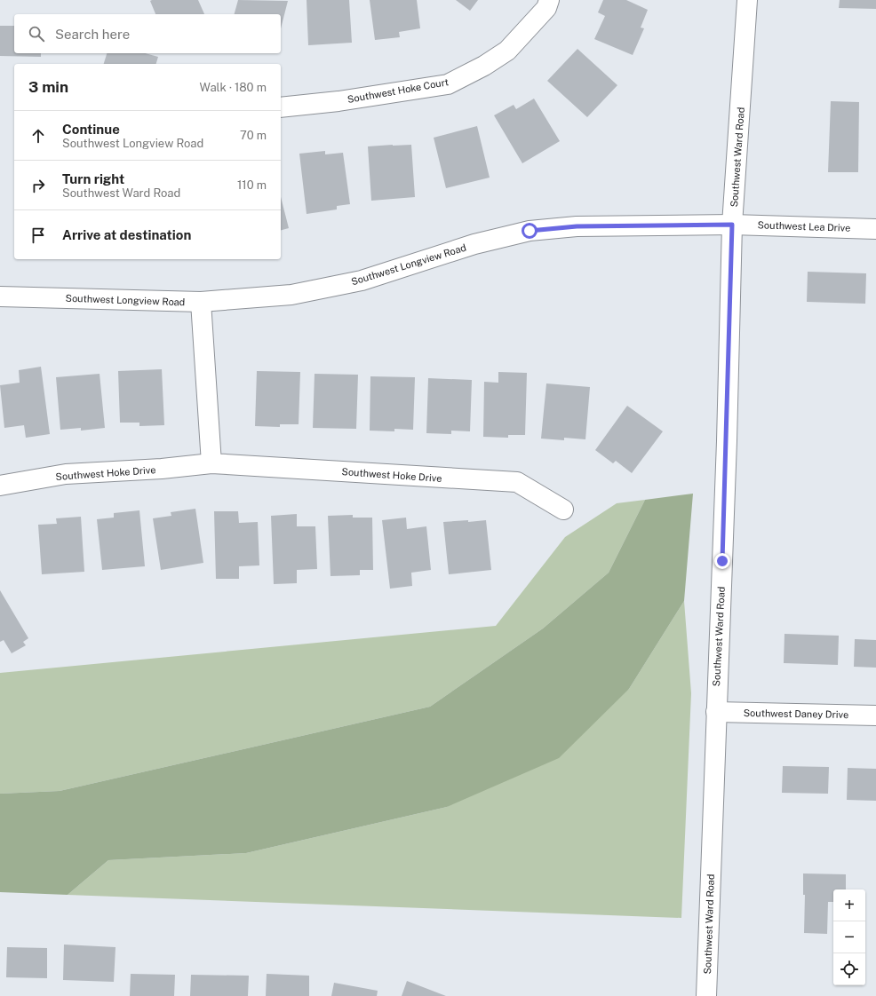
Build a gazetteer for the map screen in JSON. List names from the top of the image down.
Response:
{
  "streets": {
    "street": [
      "Southwest Hoke Court",
      "Southwest Ward Road",
      "Southwest Lea Drive",
      "Southwest Longview Road",
      "Southwest Hoke Drive",
      "Southwest Daney Drive"
    ]
  },
  "crossings": [
    ["Southwest Ward Road", "Southwest Lea Drive"],
    ["Southwest Ward Road", "Southwest Longview Road"],
    ["Southwest Ward Road", "Southwest Daney Drive"],
    ["Southwest Lea Drive", "Southwest Longview Road"]
  ],
  "page": {
    "search": "Search here",
    "heading": ["3 min", "Walk · 180 m"],
    "list": [
      ["Continue", "Southwest Longview Road", "70 m"],
      ["Turn right", "Southwest Ward Road", "110 m"],
      "Arrive at destination"
    ],
    "map_buttons": ["+", "−"]
  }
}
